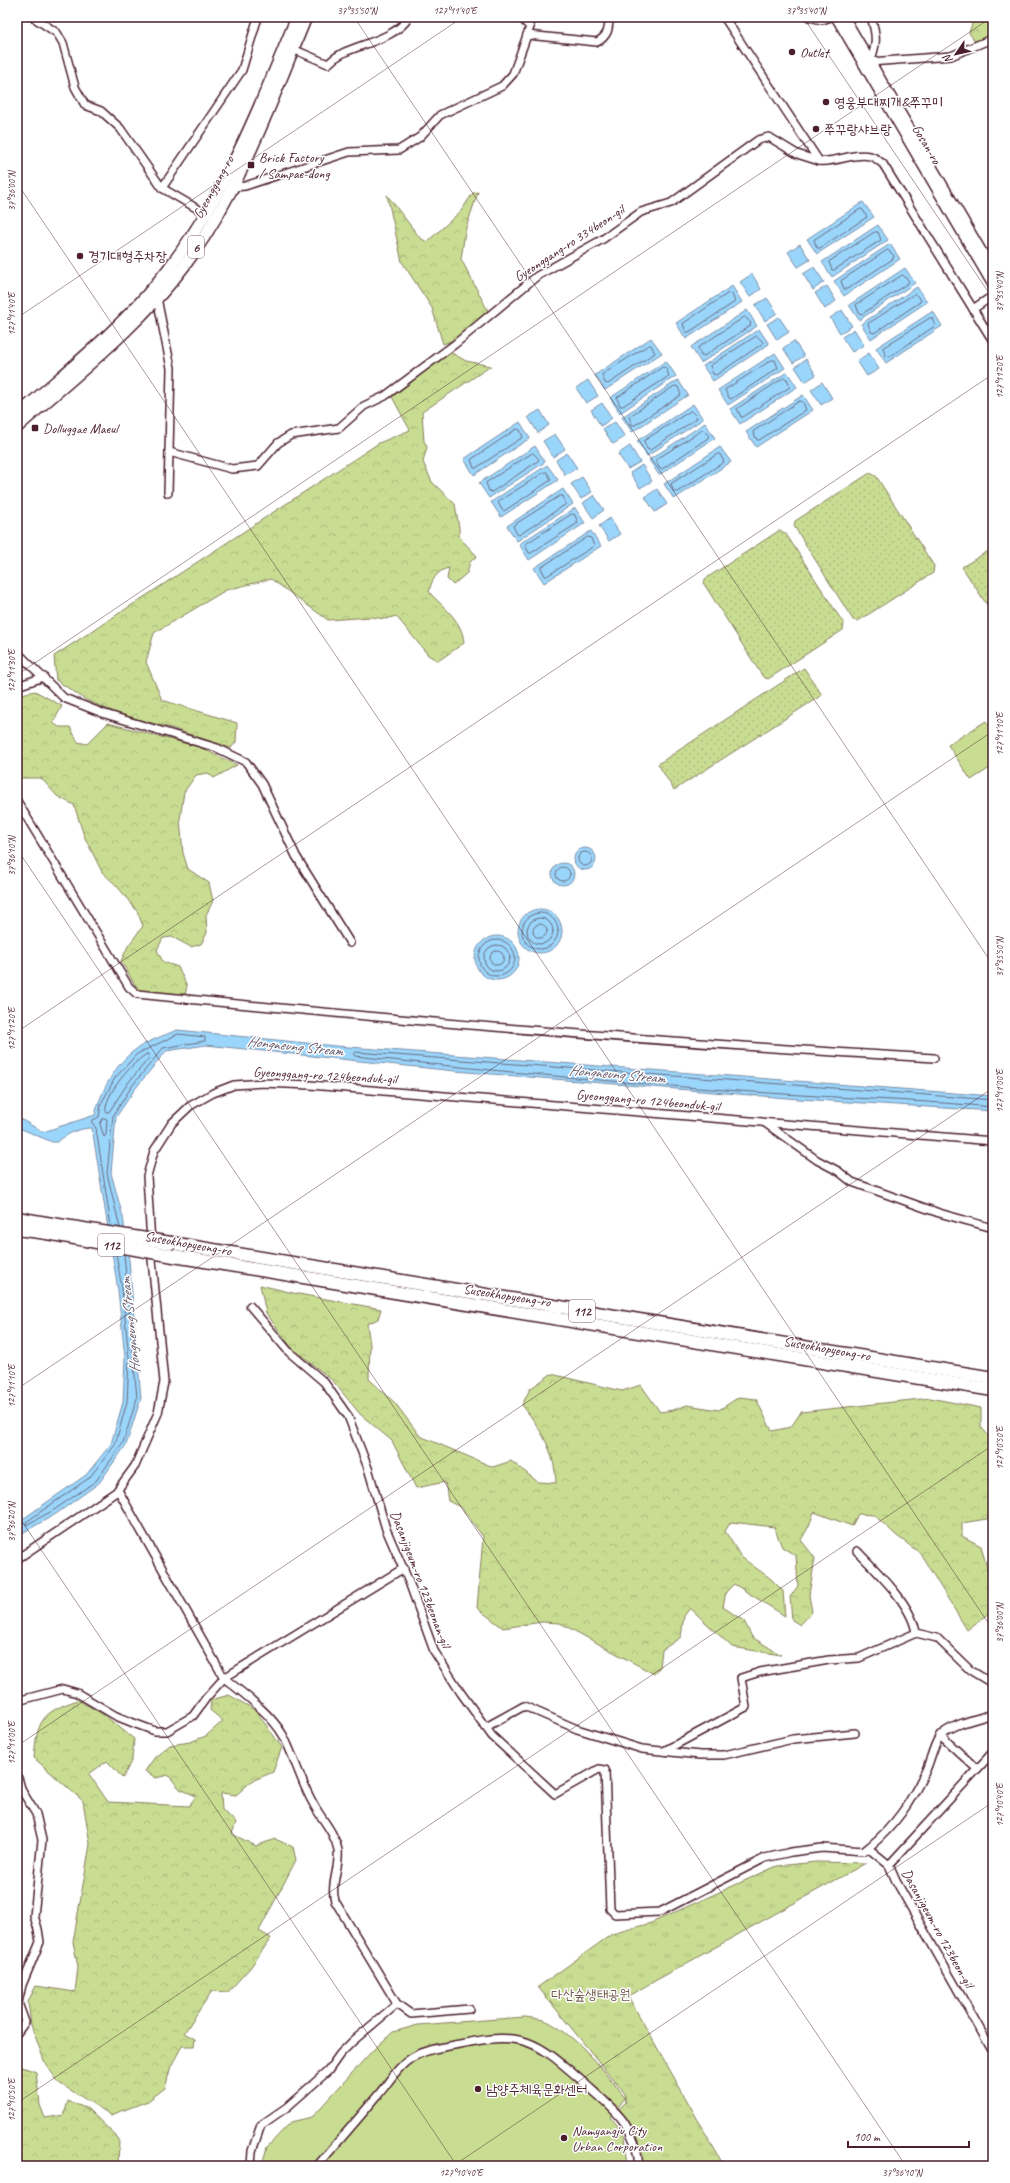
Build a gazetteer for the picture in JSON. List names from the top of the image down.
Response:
{
  "streets": {
    "highway": ["Suseokhopyeong-ro", "112"],
    "main road": ["Gyeonggang-ro", "6"],
    "street": [
      "Gosan-ro",
      "Gyeonggang-ro 334beon-gil",
      "Gyeonggang-ro 124beonduk-gil",
      "Dasanjigeum-ro 123beonan-gil",
      "Dasanjigeum-ro 123beon-gil"
    ]
  },
  "water": ["Hongneung Stream"],
  "parks": ["다산숲생태공원"],
  "places": {
    "other": [
      "Outlet",
      "영웅부대찌개&쭈꾸미",
      "쭈꾸랑샤브랑",
      "경기대형주차장",
      "남양주체육문화센터",
      "Namyangju City Urban Corporation"
    ],
    "transit": ["Brick Factory / Sampae-dong", "Dolluggae Maeul"]
  },
  "scale_bar": "100 m",
  "north": "bottom left",
  "coordinates": [
    "37°35'50\"N",
    "127°11'40\"E",
    "37°35'40\"N",
    "37°36'00\"N",
    "127°11'20\"E",
    "127°11'30\"E",
    "127°11'10\"E",
    "37°36'10\"N",
    "127°11'00\"E",
    "127°10'50\"E",
    "37°36'20\"N",
    "127°10'40\"E"
  ]
}
